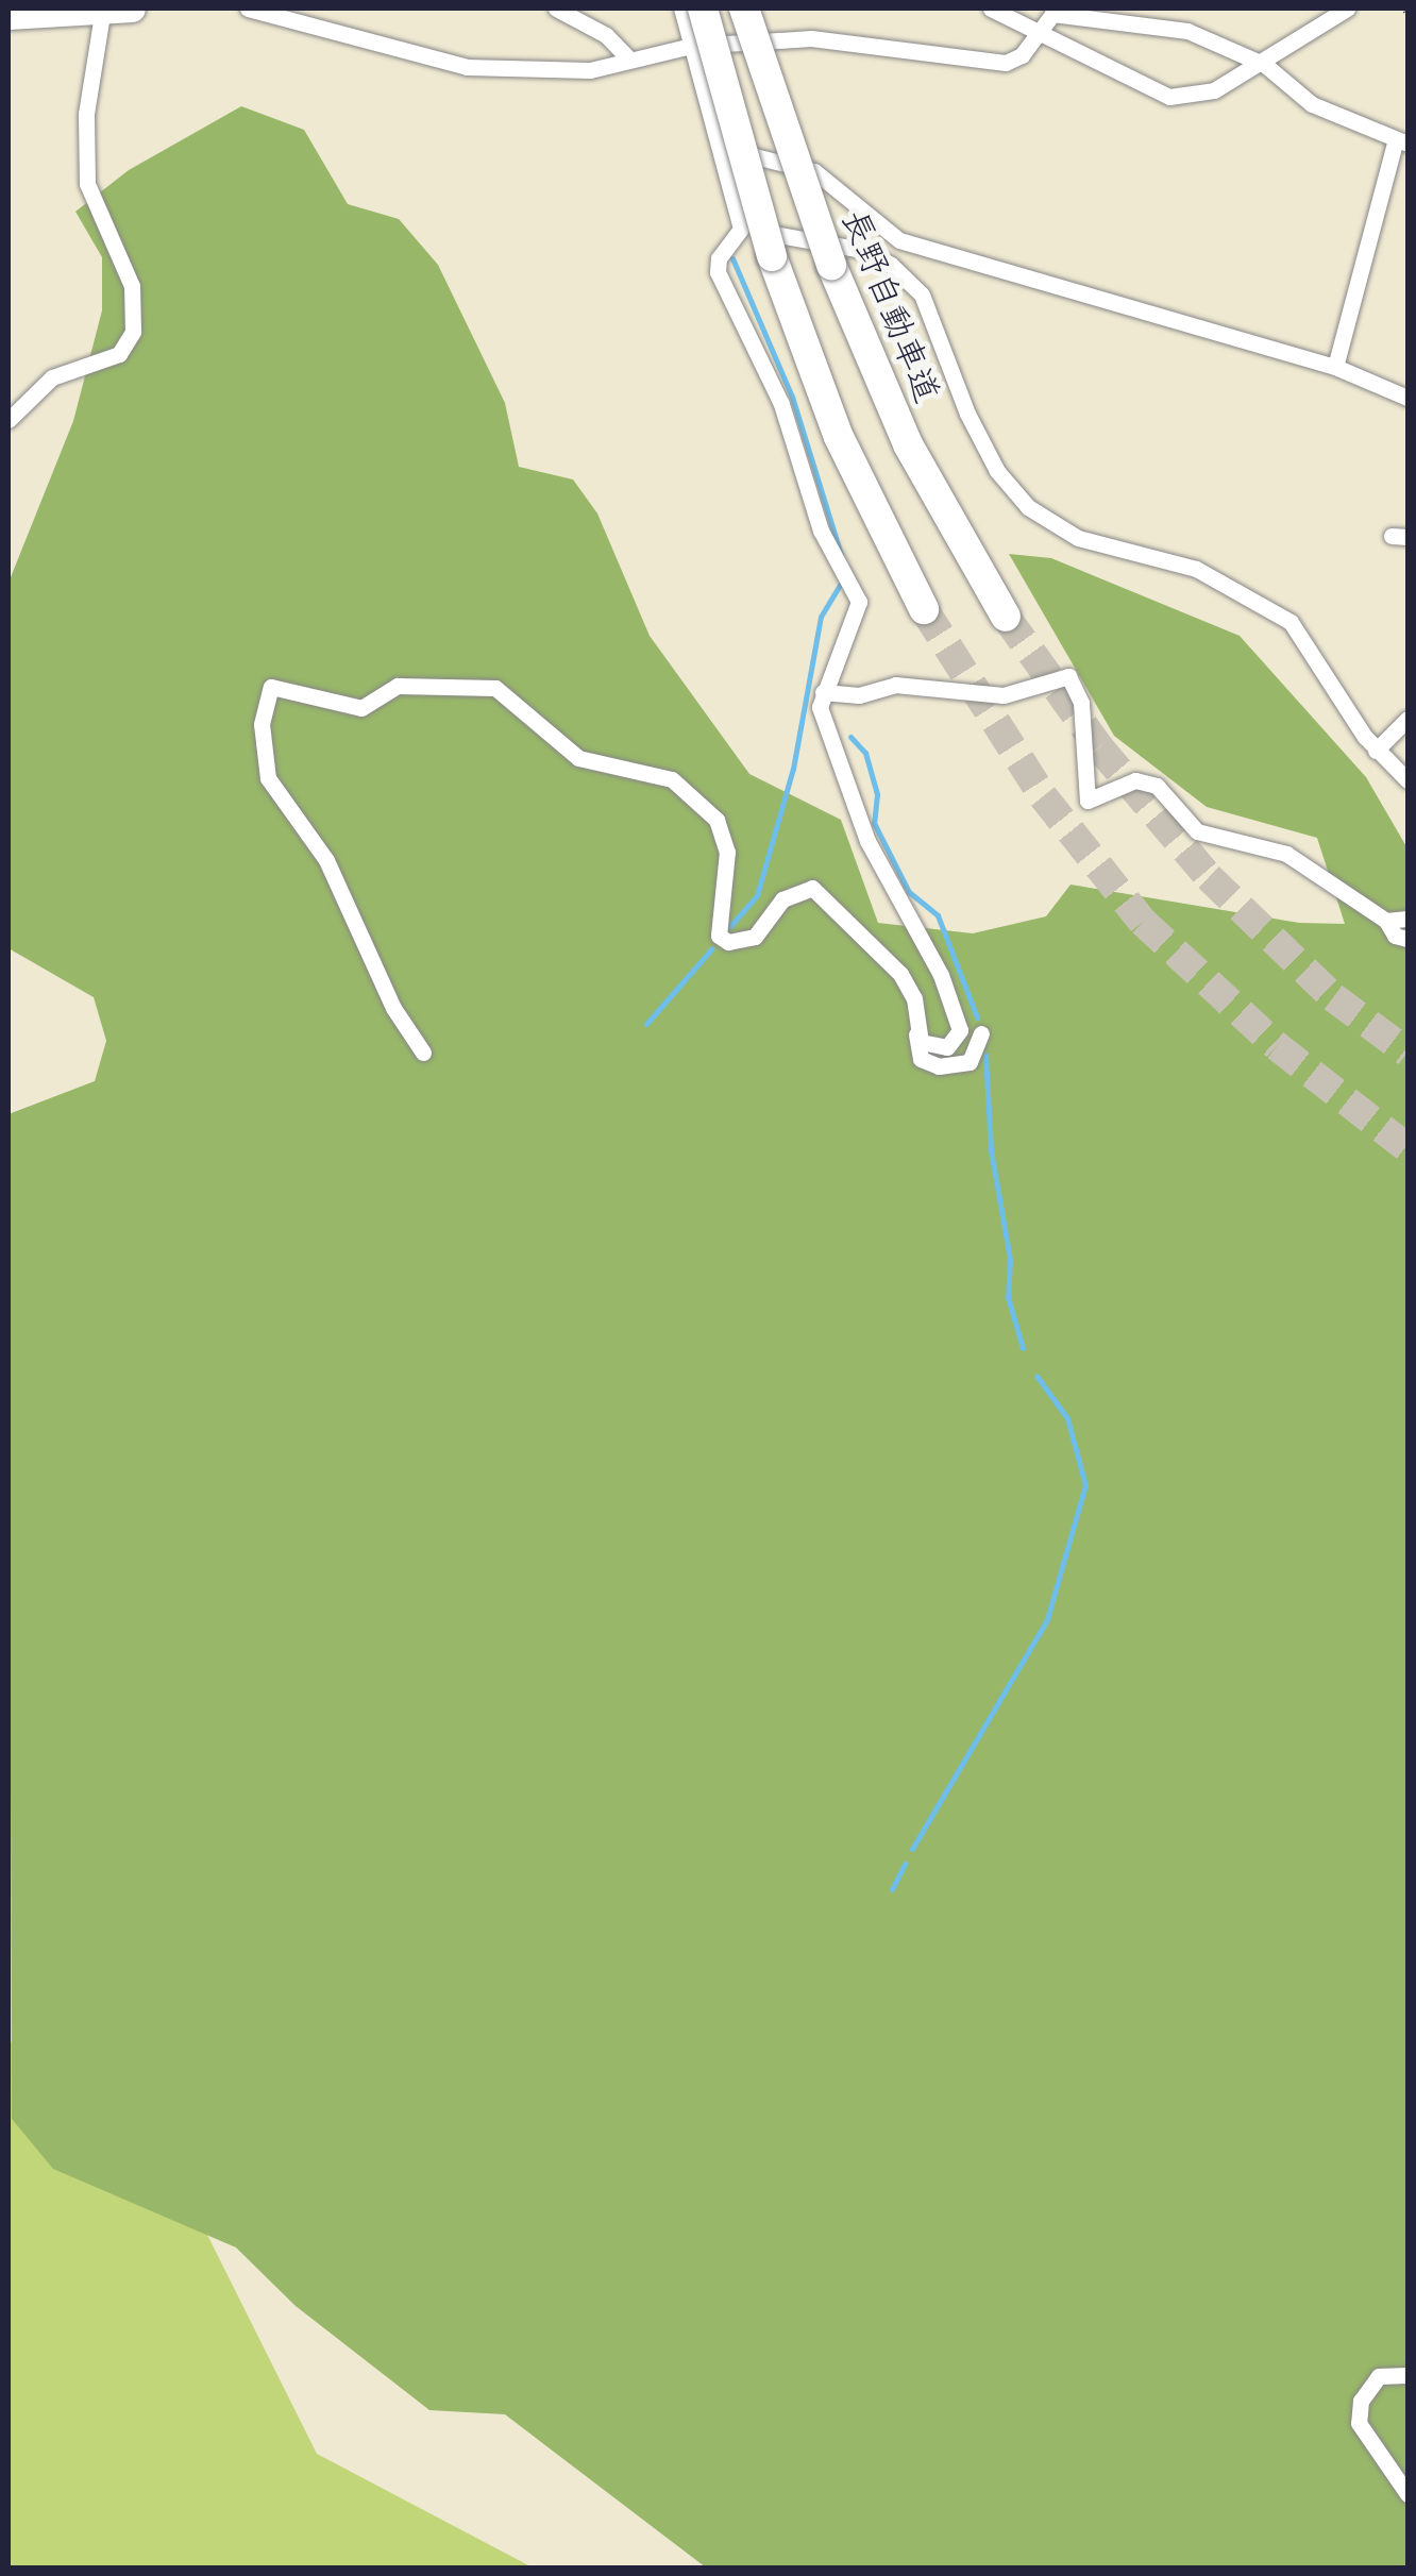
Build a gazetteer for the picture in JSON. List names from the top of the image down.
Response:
{
  "streets": {
    "highway": ["長野自動車道"]
  }
}
